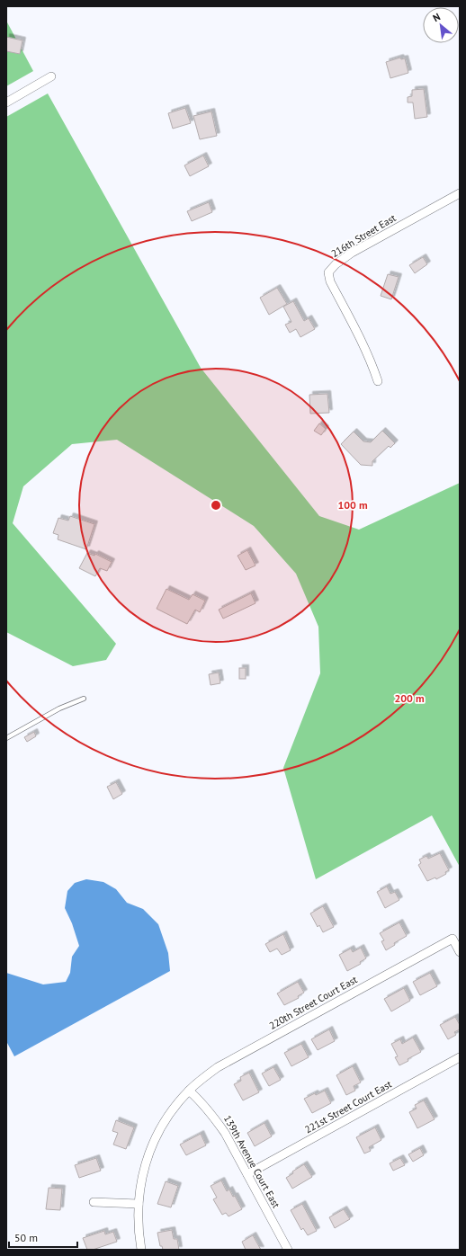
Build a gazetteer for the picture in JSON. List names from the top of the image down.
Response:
{
  "streets": {
    "street": [
      "216th Street East",
      "220th Street Court East",
      "221st Street Court East",
      "139th Avenue Court East"
    ]
  },
  "crossings": [
    ["220th Street Court East", "139th Avenue Court East"],
    ["221st Street Court East", "139th Avenue Court East"]
  ],
  "scale_bar": "50 m",
  "north": "top left",
  "rings": ["100 m", "200 m"]
}
